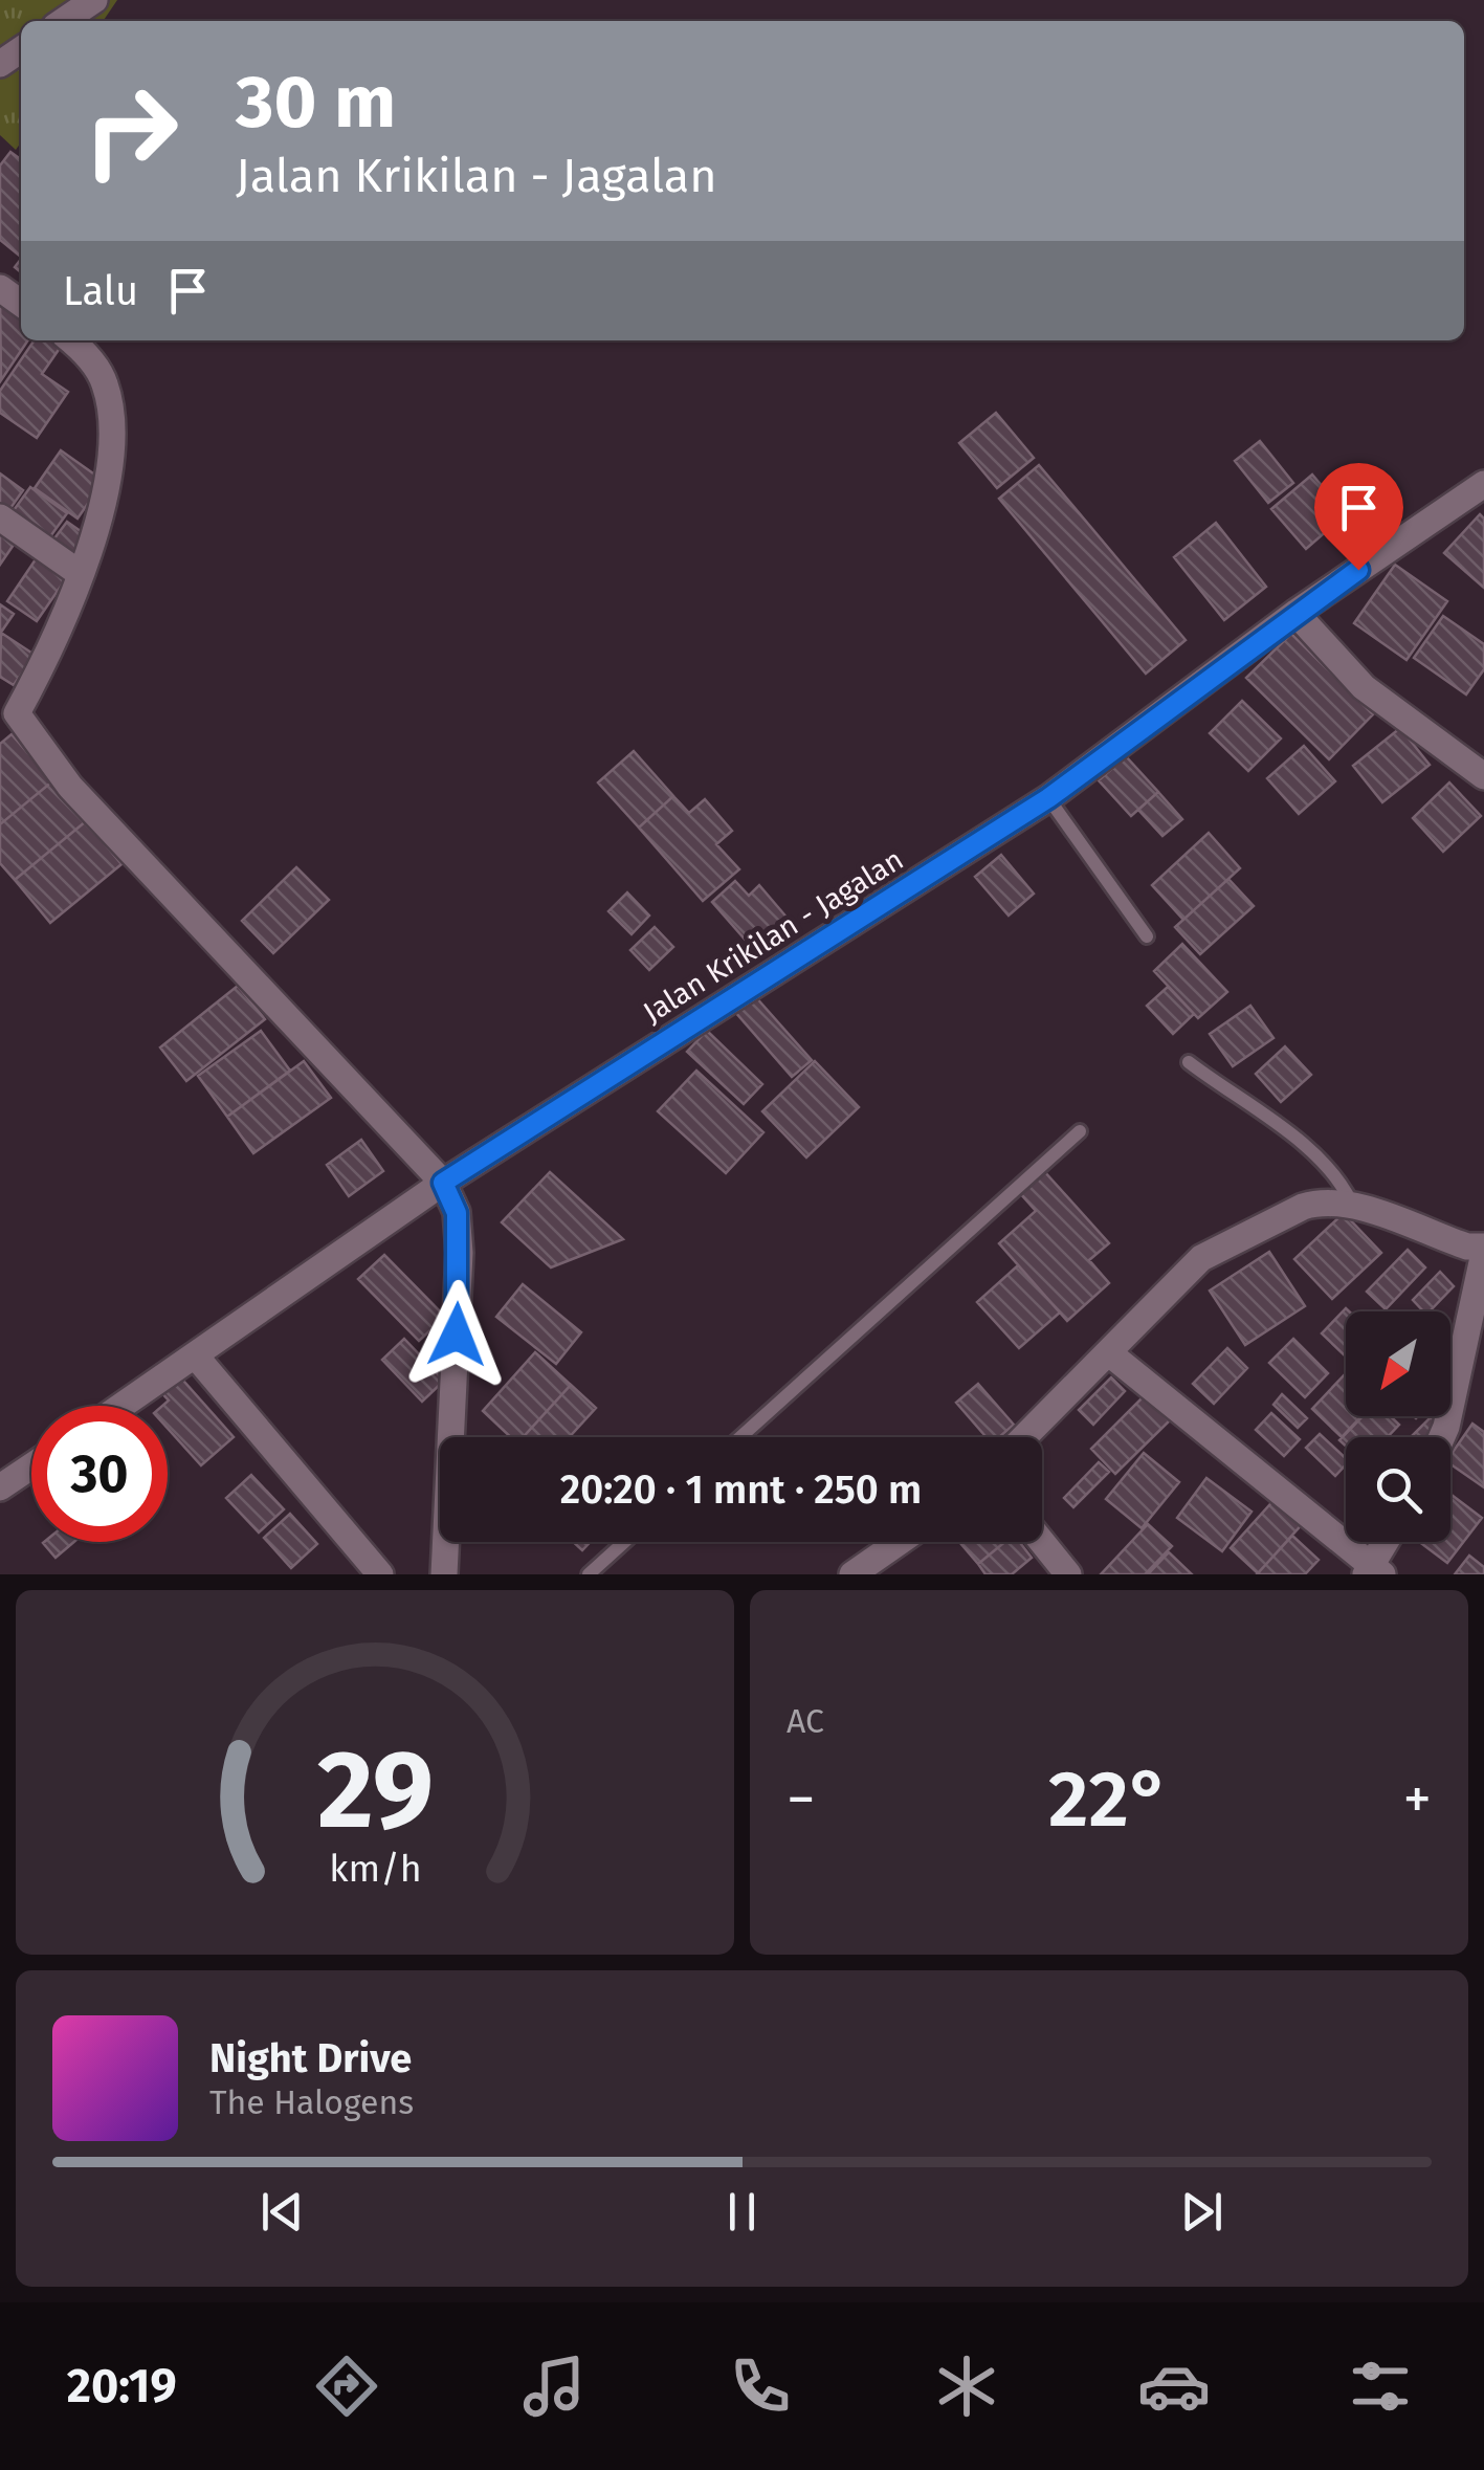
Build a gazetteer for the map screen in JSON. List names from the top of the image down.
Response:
{
  "streets": {
    "street": ["Jalan Krikilan - Jagalan"]
  },
  "north": "bottom left",
  "page": {
    "turn": ["30 m", "Jalan Krikilan - Jagalan"],
    "then": "Lalu",
    "limit": "30",
    "trip": "20:20 · 1 mnt · 250 m",
    "tile": "AC",
    "heat": ["−", "22°", "+"],
    "song": ["Night Drive", "The Halogens"],
    "tabs": "20:19",
    "gauge": ["29", "km/h"]
  }
}
